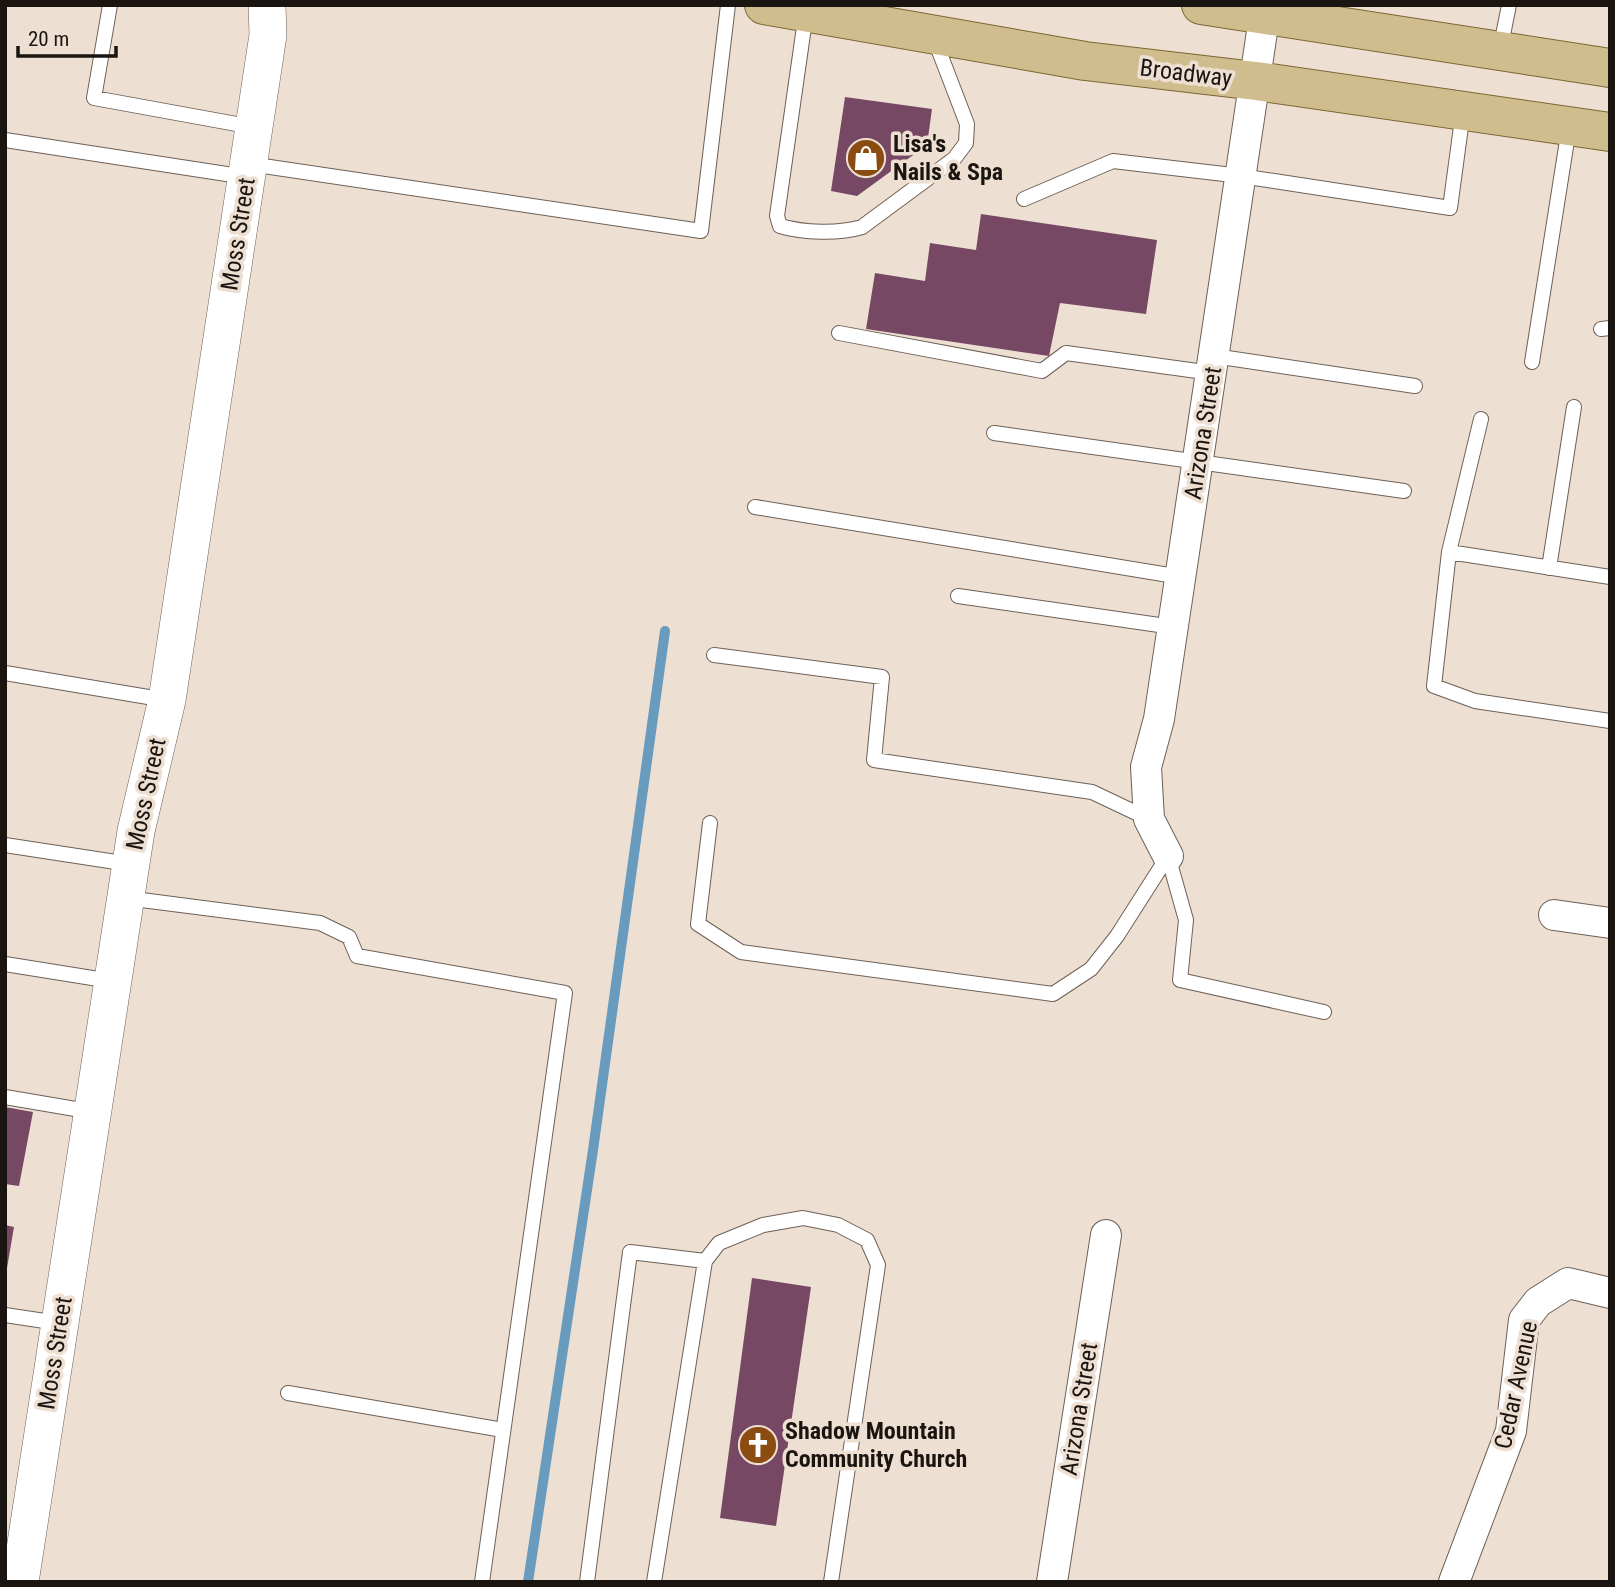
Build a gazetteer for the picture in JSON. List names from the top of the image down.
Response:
{
  "streets": {
    "main road": ["Broadway"],
    "street": ["Moss Street", "Arizona Street", "Cedar Avenue"]
  },
  "crossings": [
    ["Broadway", "Arizona Street"]
  ],
  "places": {
    "shop": ["Lisa's Nails & Spa"],
    "church": ["Shadow Mountain Community Church"]
  },
  "scale_bar": "20 m"
}
